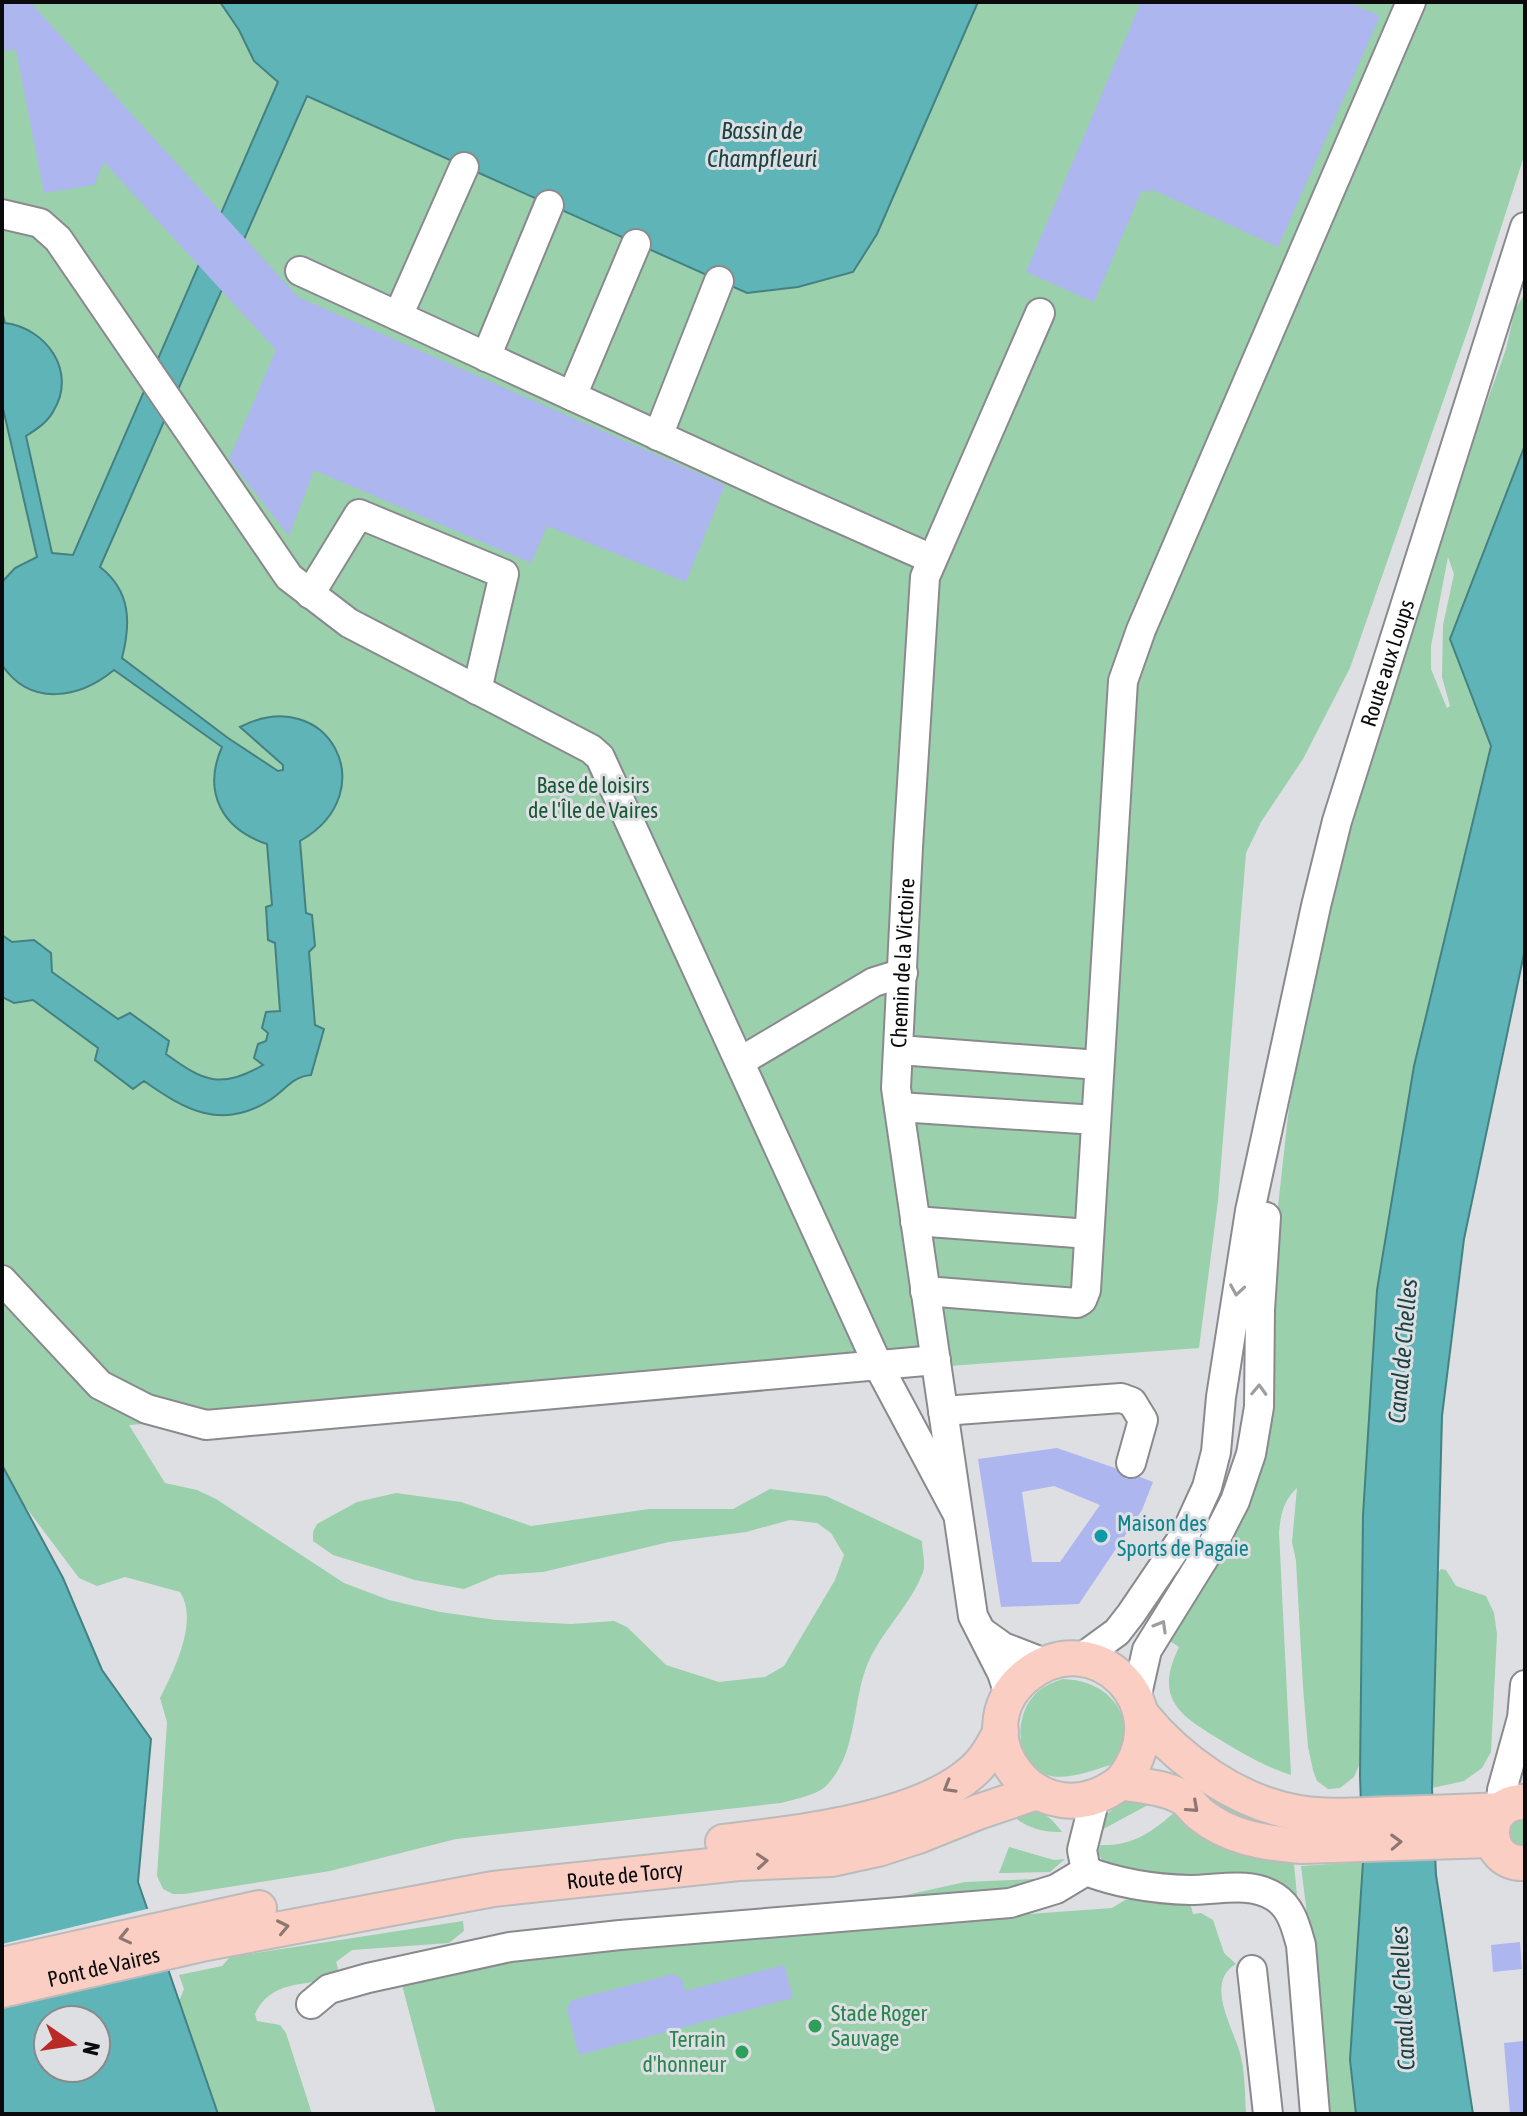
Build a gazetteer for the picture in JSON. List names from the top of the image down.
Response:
{
  "streets": {
    "main road": ["Route de Torcy", "Pont de Vaires"],
    "street": ["Route aux Loups", "Chemin de la Victoire"]
  },
  "crossings": [
    ["Chemin de la Victoire", "Route de Torcy"],
    ["Route de Torcy", "Pont de Vaires"]
  ],
  "water": ["Bassin de Champfleuri", "Canal de Chelles"],
  "parks": ["Base de loisirs de l'Île de Vaires"],
  "places": ["Maison des Sports de Pagaie", "Stade Roger Sauvage", "Terrain d'honneur"],
  "north": "right"
}
